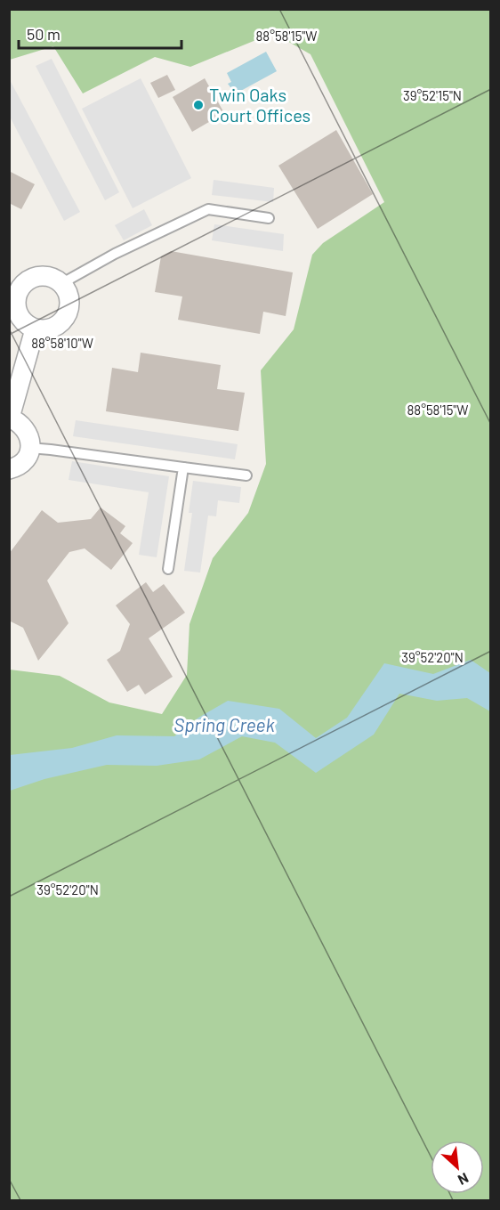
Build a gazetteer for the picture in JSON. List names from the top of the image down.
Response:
{
  "water": ["Spring Creek"],
  "places": ["Twin Oaks Court Offices"],
  "scale_bar": "50 m",
  "north": "bottom right",
  "coordinates": [
    "88°58'15\"W",
    "39°52'15\"N",
    "88°58'10\"W",
    "39°52'20\"N"
  ]
}
